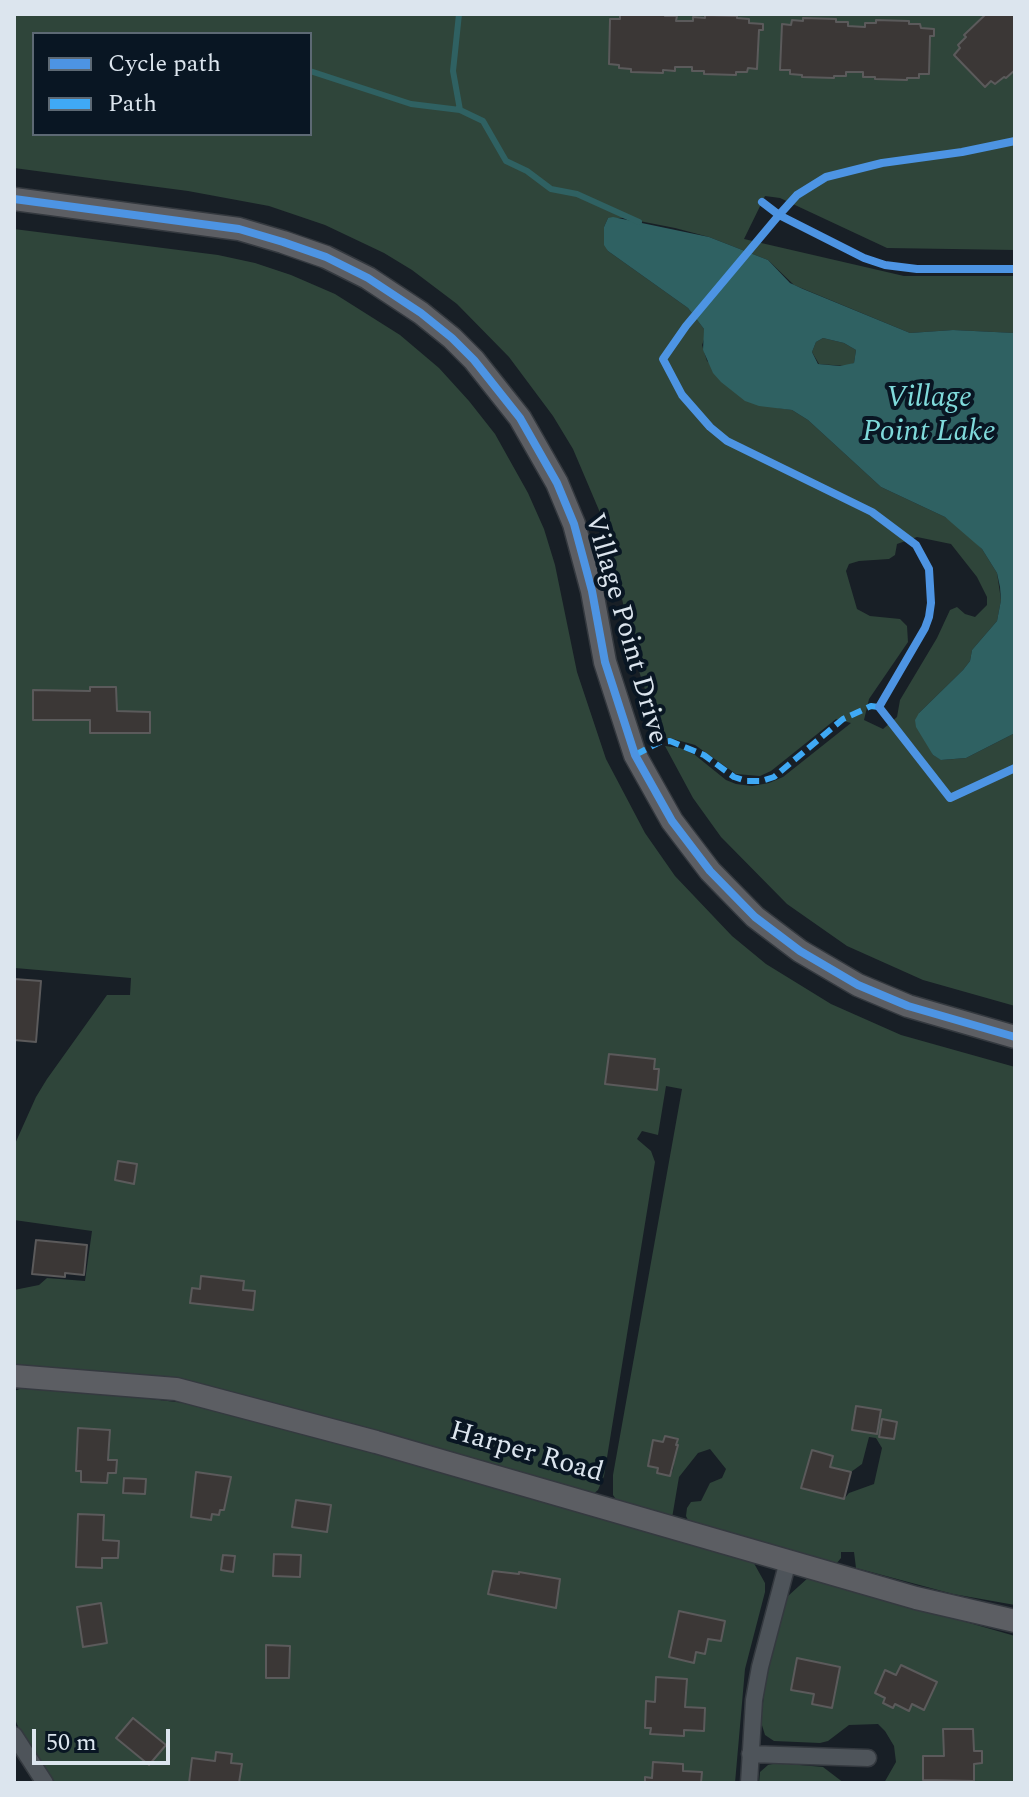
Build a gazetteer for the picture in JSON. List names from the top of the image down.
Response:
{
  "streets": {
    "street": ["Village Point Drive", "Harper Road"]
  },
  "water": ["Village Point Lake"],
  "legend": ["Cycle path", "Path"],
  "scale_bar": "50 m"
}
